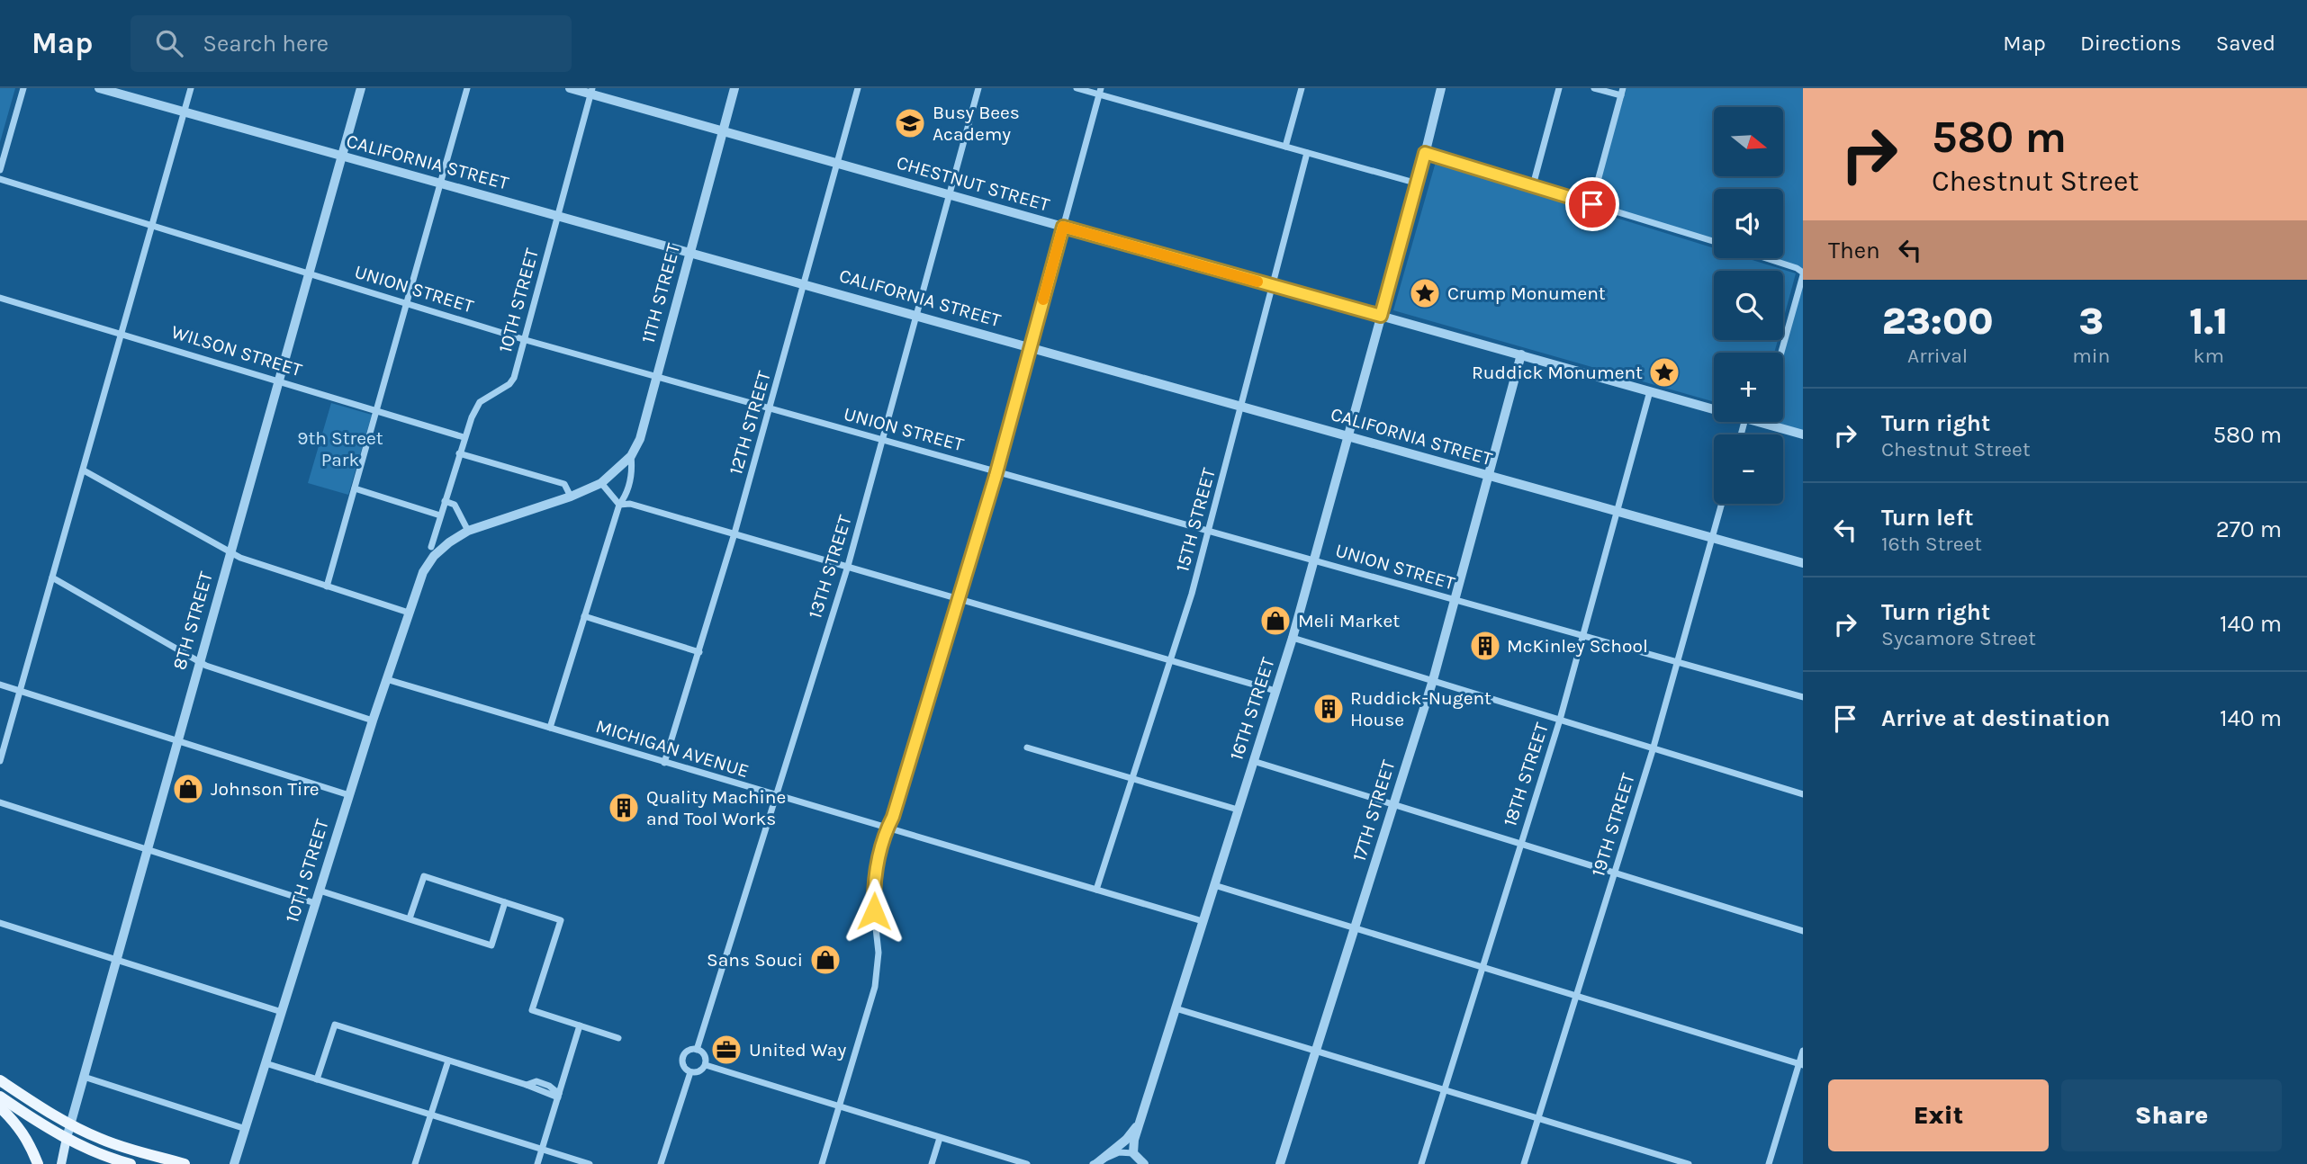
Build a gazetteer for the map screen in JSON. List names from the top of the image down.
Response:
{
  "streets": {
    "main road": ["8TH STREET"],
    "street": [
      "CALIFORNIA STREET",
      "CHESTNUT STREET",
      "UNION STREET",
      "11TH STREET",
      "10TH STREET",
      "WILSON STREET",
      "12TH STREET",
      "15TH STREET",
      "13TH STREET",
      "16TH STREET",
      "MICHIGAN AVENUE",
      "18TH STREET",
      "17TH STREET",
      "19TH STREET"
    ]
  },
  "crossings": [
    ["CALIFORNIA STREET", "11TH STREET"],
    ["CALIFORNIA STREET", "10TH STREET"],
    ["CALIFORNIA STREET", "12TH STREET"],
    ["CALIFORNIA STREET", "15TH STREET"],
    ["CALIFORNIA STREET", "13TH STREET"],
    ["CALIFORNIA STREET", "8TH STREET"],
    ["CALIFORNIA STREET", "16TH STREET"],
    ["CALIFORNIA STREET", "18TH STREET"],
    ["CALIFORNIA STREET", "17TH STREET"],
    ["CALIFORNIA STREET", "19TH STREET"],
    ["CHESTNUT STREET", "11TH STREET"],
    ["CHESTNUT STREET", "10TH STREET"],
    ["CHESTNUT STREET", "12TH STREET"],
    ["CHESTNUT STREET", "15TH STREET"],
    ["CHESTNUT STREET", "13TH STREET"],
    ["CHESTNUT STREET", "16TH STREET"],
    ["CHESTNUT STREET", "18TH STREET"],
    ["CHESTNUT STREET", "17TH STREET"],
    ["UNION STREET", "11TH STREET"],
    ["UNION STREET", "10TH STREET"],
    ["UNION STREET", "12TH STREET"],
    ["UNION STREET", "15TH STREET"],
    ["UNION STREET", "13TH STREET"],
    ["UNION STREET", "8TH STREET"],
    ["UNION STREET", "16TH STREET"],
    ["UNION STREET", "18TH STREET"],
    ["UNION STREET", "17TH STREET"],
    ["UNION STREET", "19TH STREET"],
    ["11TH STREET", "MICHIGAN AVENUE"],
    ["10TH STREET", "WILSON STREET"],
    ["10TH STREET", "MICHIGAN AVENUE"],
    ["WILSON STREET", "8TH STREET"],
    ["12TH STREET", "MICHIGAN AVENUE"],
    ["15TH STREET", "MICHIGAN AVENUE"],
    ["13TH STREET", "MICHIGAN AVENUE"],
    ["16TH STREET", "MICHIGAN AVENUE"]
  ],
  "parks": ["9th Street Park"],
  "places": {
    "school or university": ["Busy Bees Academy"],
    "place": ["Crump Monument", "Ruddick Monument"],
    "shop": ["Meli Market", "Johnson Tire", "Sans Souci"],
    "building": ["McKinley School", "Ruddick-Nugent House", "Quality Machine and Tool Works"],
    "office": ["United Way"]
  },
  "north": "right",
  "page": {
    "header": "Map",
    "search": "Search here",
    "nav": ["Map", "Directions", "Saved"],
    "turn": ["580 m", "Chestnut Street"],
    "map_buttons": ["+", "−"],
    "then": "Then",
    "eta": [
      "23:00",
      "Arrival",
      "3",
      "min",
      "1.1",
      "km"
    ],
    "list": [
      {
        "name": "Turn right",
        "note": "Chestnut Street",
        "value": "580 m"
      },
      {
        "name": "Turn left",
        "note": "16th Street",
        "value": "270 m"
      },
      {
        "name": "Turn right",
        "note": "Sycamore Street",
        "value": "140 m"
      },
      {
        "name": "Arrive at destination",
        "value": "140 m"
      }
    ],
    "buttons": ["Exit", "Share"]
  }
}
